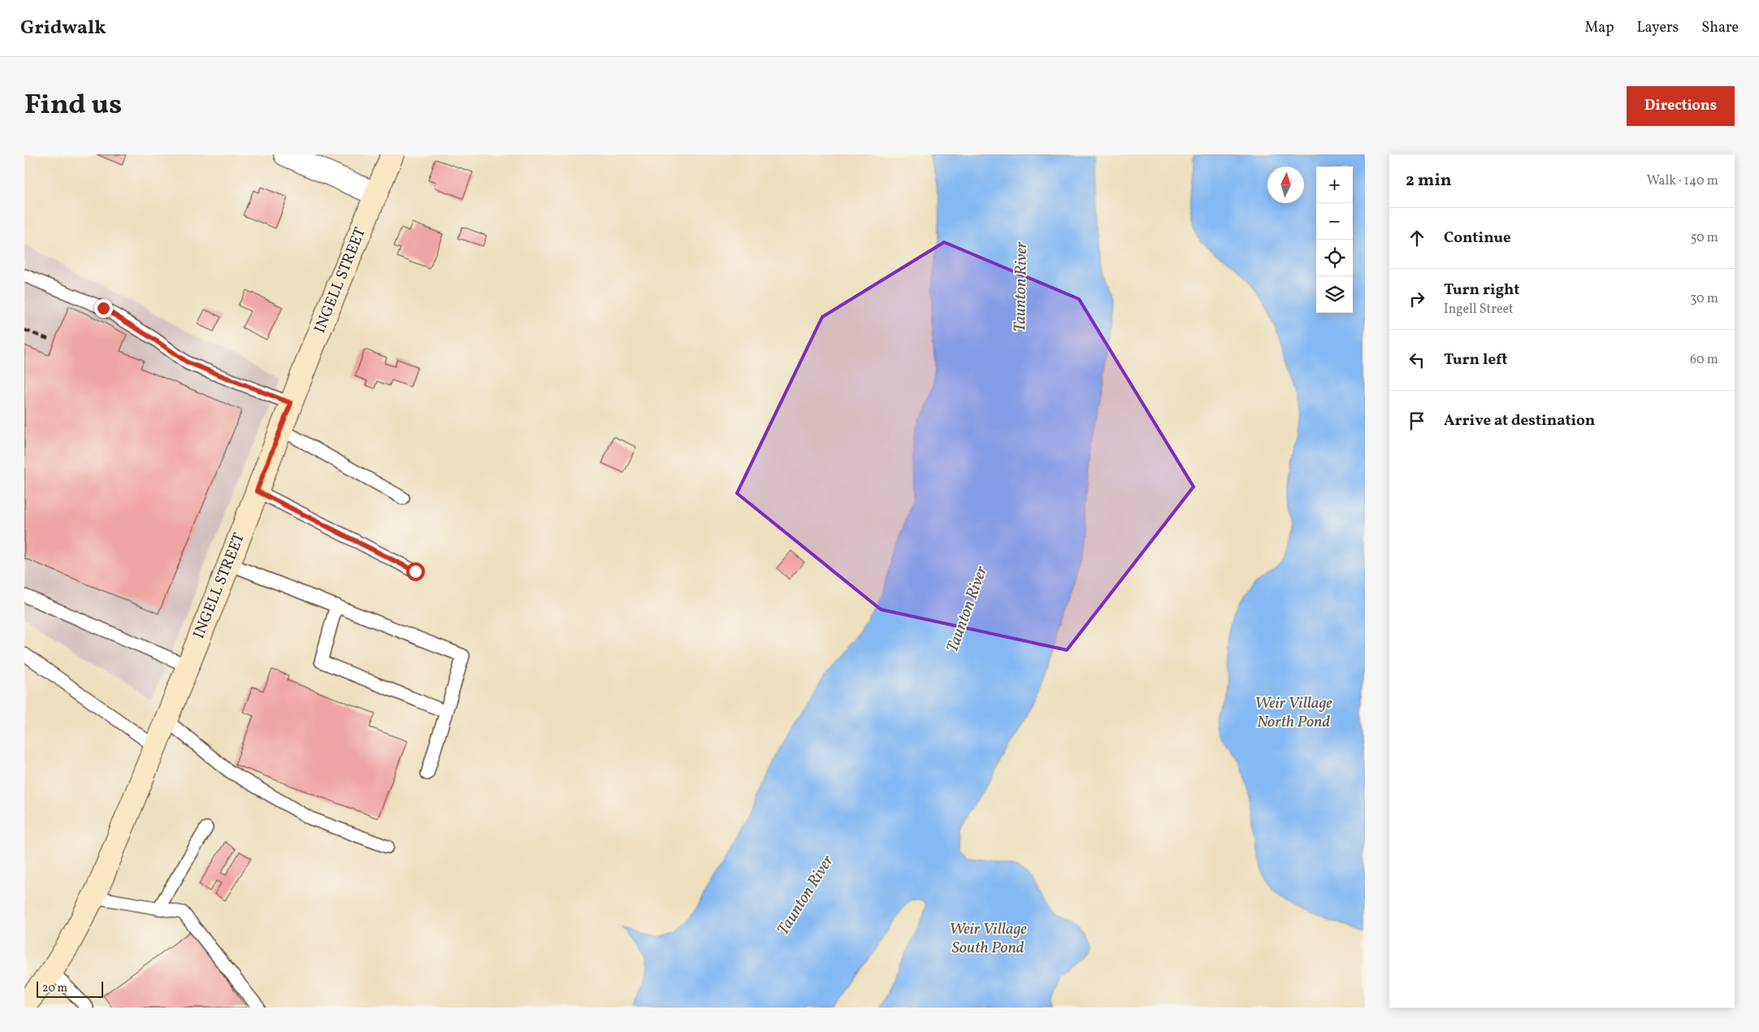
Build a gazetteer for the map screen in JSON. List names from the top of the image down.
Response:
{
  "streets": {
    "street": ["INGELL STREET"]
  },
  "water": ["Taunton River", "Weir Village North Pond", "Weir Village South Pond"],
  "scale_bar": "20 m",
  "north": "top",
  "page": {
    "header": "Gridwalk",
    "nav": ["Map", "Layers", "Share"],
    "title": "Find us",
    "buttons": "Directions",
    "heading": ["2 min", "Walk · 140 m"],
    "map_buttons": ["+", "−"],
    "list": [
      ["Continue", "50 m"],
      ["Turn right", "Ingell Street", "30 m"],
      ["Turn left", "60 m"],
      "Arrive at destination"
    ],
    "scale": "20 m"
  }
}
